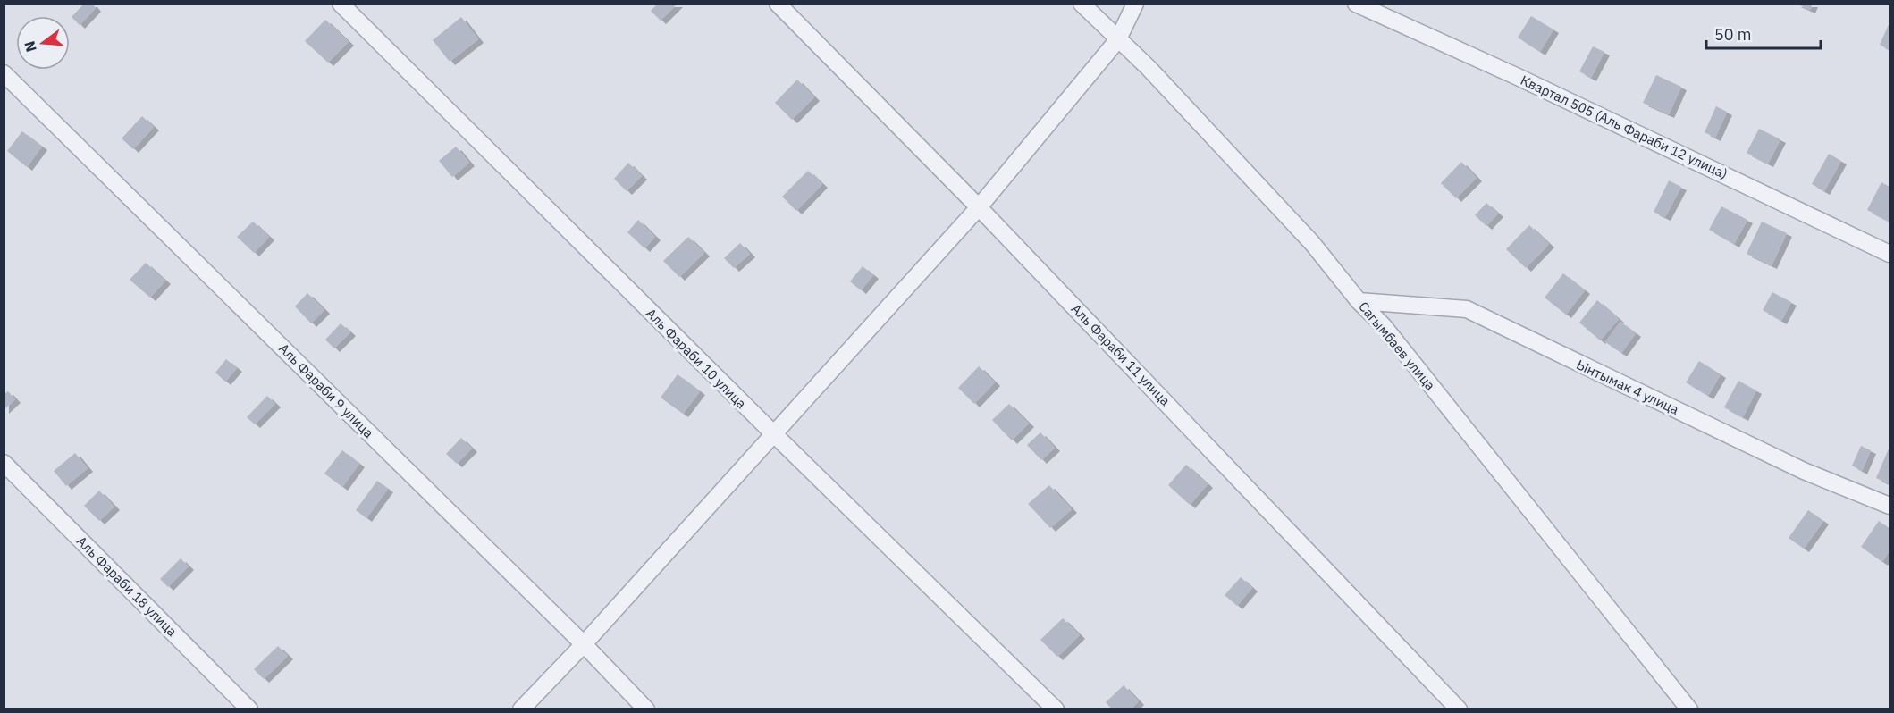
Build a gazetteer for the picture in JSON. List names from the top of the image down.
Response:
{
  "streets": {
    "street": [
      "Квартал 505 (Аль Фараби 12 улица)",
      "Сагымбаев улица",
      "Аль Фараби 11 улица",
      "Аль Фараби 10 улица",
      "Ынтымак 4 улица",
      "Аль Фараби 9 улица",
      "Аль Фараби 18 улица"
    ]
  },
  "crossings": [
    ["Сагымбаев улица", "Ынтымак 4 улица"]
  ],
  "scale_bar": "50 m",
  "north": "left"
}
